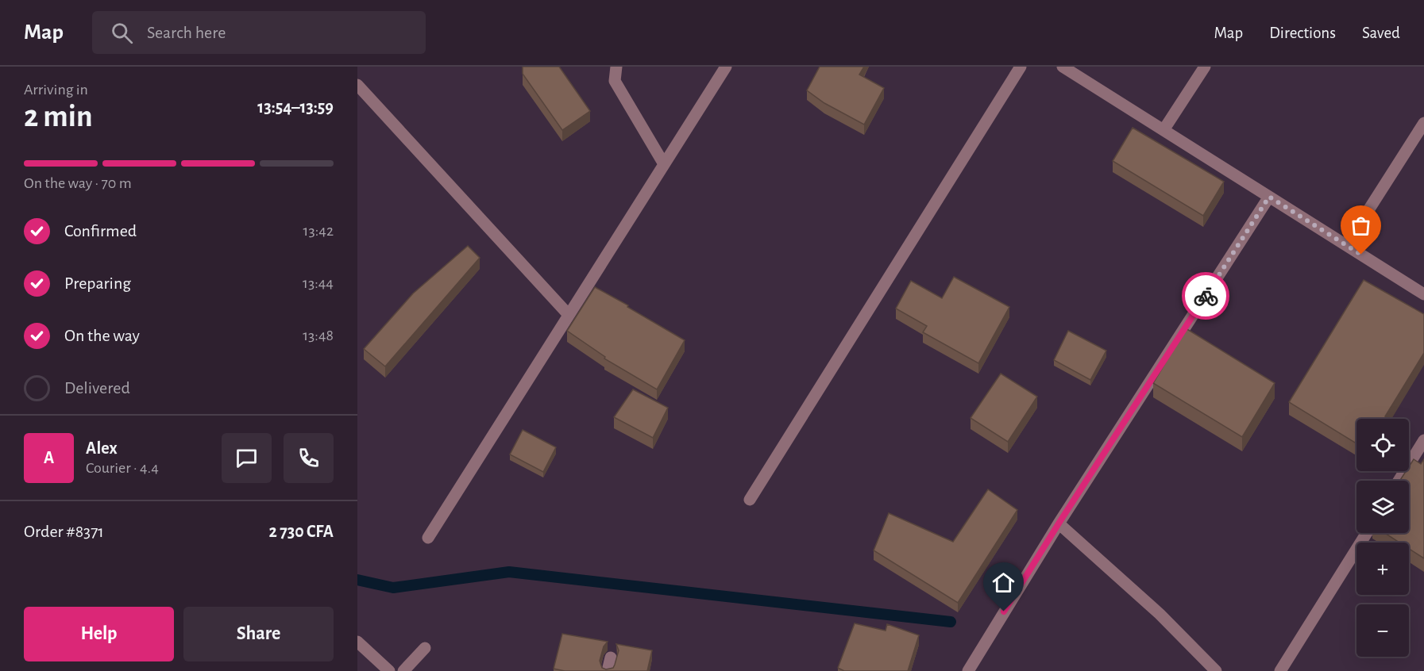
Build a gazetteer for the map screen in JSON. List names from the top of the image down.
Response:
{
  "page": {
    "header": "Map",
    "search": "Search here",
    "nav": ["Map", "Directions", "Saved"],
    "heading": ["2 min", "Arriving in", "13:54–13:59"],
    "panel": [
      "Alex",
      "Courier · 4.4",
      "Order #8371",
      "2 730 CFA"
    ],
    "bar": "On the way · 70 m",
    "list": [
      ["Confirmed", "13:42"],
      ["Preparing", "13:44"],
      ["On the way", "13:48"],
      "Delivered"
    ],
    "map_buttons": ["+", "−"],
    "round": "A",
    "buttons": ["Help", "Share"]
  }
}
